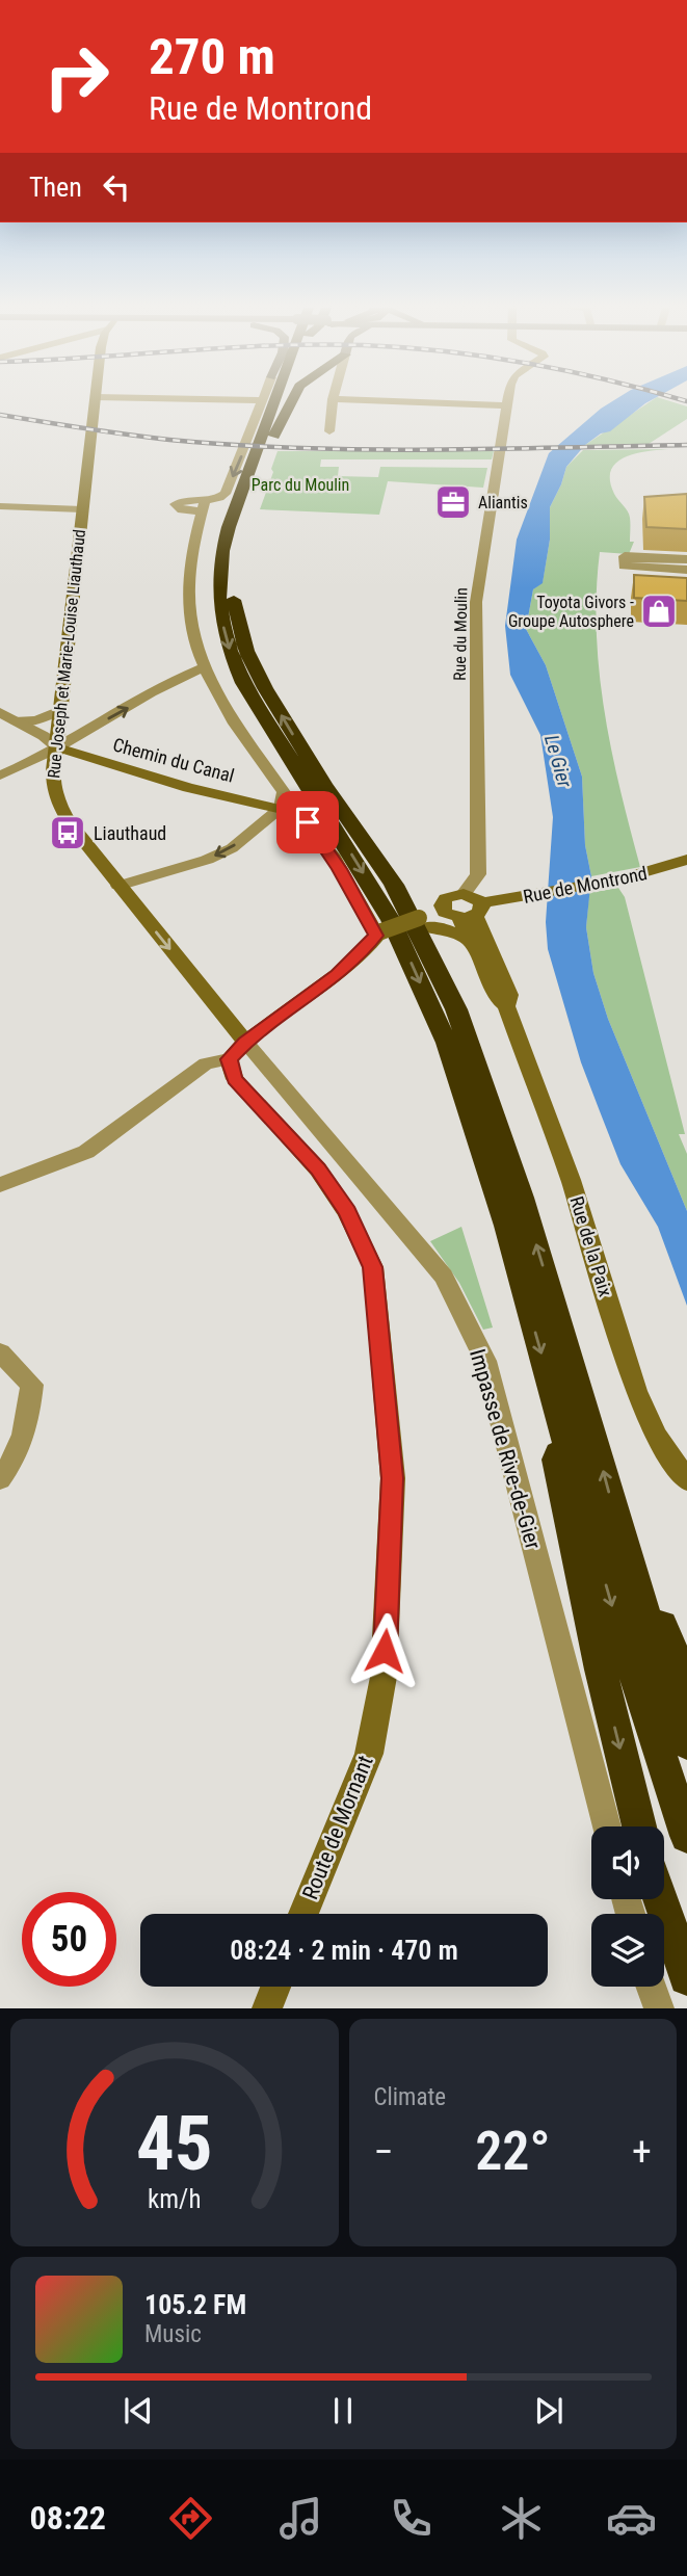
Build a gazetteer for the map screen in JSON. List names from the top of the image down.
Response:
{
  "streets": {
    "main road": [
      "Rue Joseph et Marie-Louise Liauthaud",
      "Chemin du Canal",
      "Rue de Montrond",
      "Rue de la Paix",
      "Route de Mornant"
    ],
    "street": ["Rue du Moulin", "Impasse de Rive-de-Gier"]
  },
  "crossings": [
    ["Rue Joseph et Marie-Louise Liauthaud", "Chemin du Canal"],
    ["Rue Joseph et Marie-Louise Liauthaud", "Impasse de Rive-de-Gier"],
    ["Rue Joseph et Marie-Louise Liauthaud", "Route de Mornant"],
    ["Rue de Montrond", "Rue de la Paix"],
    ["Impasse de Rive-de-Gier", "Route de Mornant"]
  ],
  "water": ["Le Gier"],
  "parks": ["Parc du Moulin"],
  "places": {
    "office": ["Aliantis"],
    "shop": ["Toyota Givors - Groupe Autosphere"],
    "bus stop": ["Liauthaud"]
  },
  "page": {
    "turn": ["270 m", "Rue de Montrond"],
    "then": "Then",
    "limit": "50",
    "trip": "08:24 · 2 min · 470 m",
    "tile": "Climate",
    "heat": ["−", "22°", "+"],
    "song": ["105.2 FM", "Music"],
    "tabs": "08:22",
    "gauge": ["45", "km/h"]
  }
}
